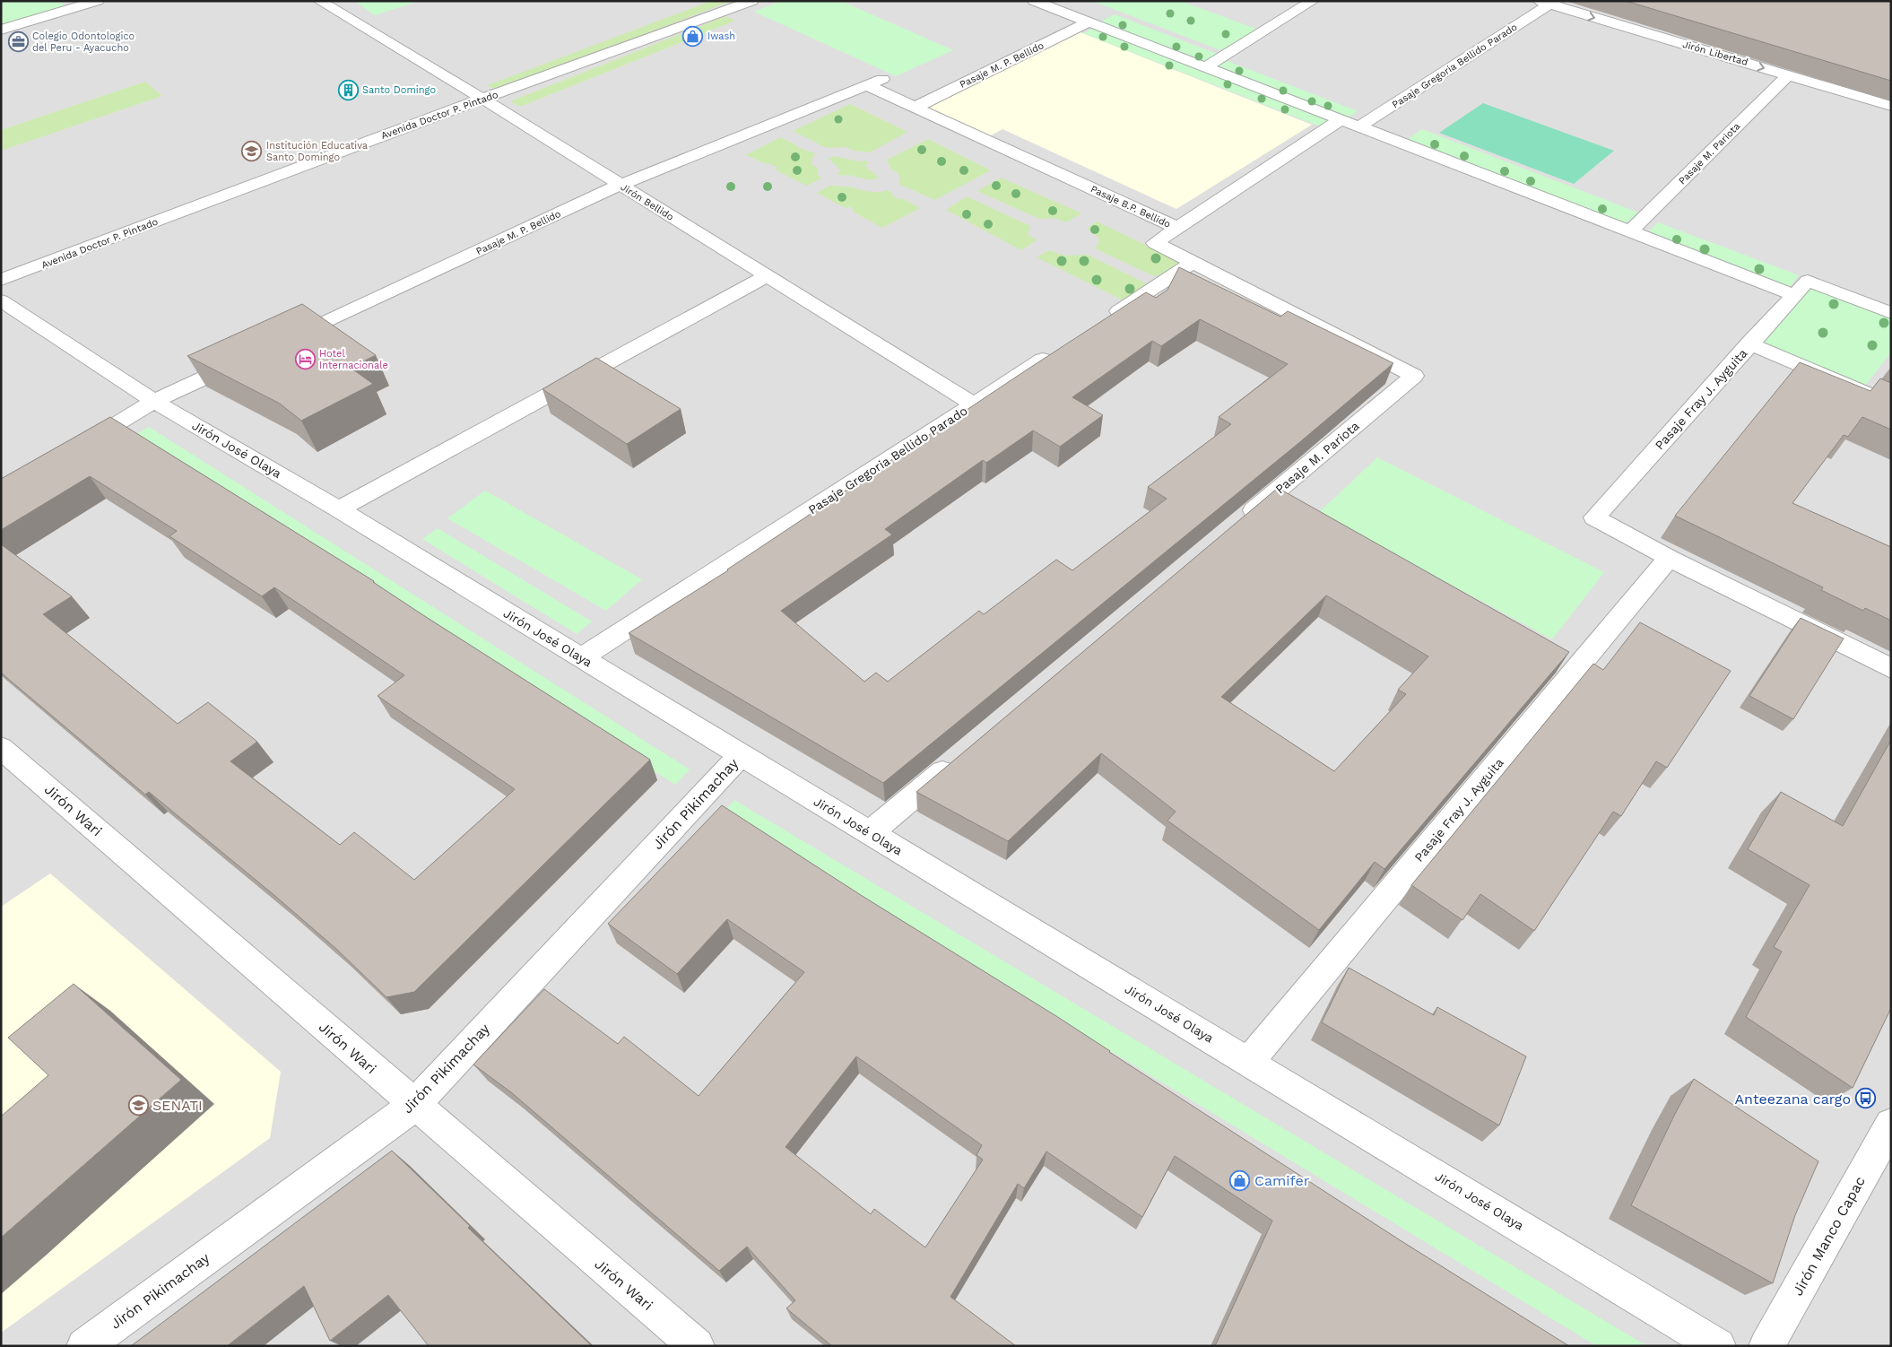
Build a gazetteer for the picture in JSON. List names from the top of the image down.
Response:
{
  "streets": {
    "street": [
      "Jirón Libertad",
      "Pasaje M. P. Bellido",
      "Pasaje Gregoria Bellido Parado",
      "Avenida Doctor P. Pintado",
      "Pasaje M. Pariota",
      "Jirón Bellido",
      "Pasaje B.P. Bellido",
      "Pasaje Fray J. Ayguita",
      "Jirón José Olaya",
      "Jirón Pikimachay",
      "Jirón Wari",
      "Jirón Manco Capac"
    ]
  },
  "crossings": [
    ["Jirón Libertad", "Pasaje Gregoria Bellido Parado"],
    ["Jirón Libertad", "Pasaje M. Pariota"],
    ["Pasaje M. P. Bellido", "Jirón Bellido"],
    ["Pasaje M. P. Bellido", "Pasaje B.P. Bellido"],
    ["Pasaje Gregoria Bellido Parado", "Jirón Bellido"],
    ["Pasaje Gregoria Bellido Parado", "Jirón José Olaya"],
    ["Avenida Doctor P. Pintado", "Jirón Bellido"],
    ["Pasaje M. Pariota", "Pasaje B.P. Bellido"],
    ["Pasaje Fray J. Ayguita", "Jirón José Olaya"],
    ["Jirón José Olaya", "Jirón Pikimachay"],
    ["Jirón Pikimachay", "Jirón Wari"]
  ],
  "places": {
    "shop": ["Iwash", "Camifer"],
    "office": ["Colegio Odontologico del Peru - Ayacucho"],
    "building": ["Santo Domingo"],
    "school or university": ["Institución Educativa Santo Domingo", "SENATI"],
    "hotel": ["Hotel Internacionale"],
    "bus stop": ["Anteezana cargo"]
  }
}
